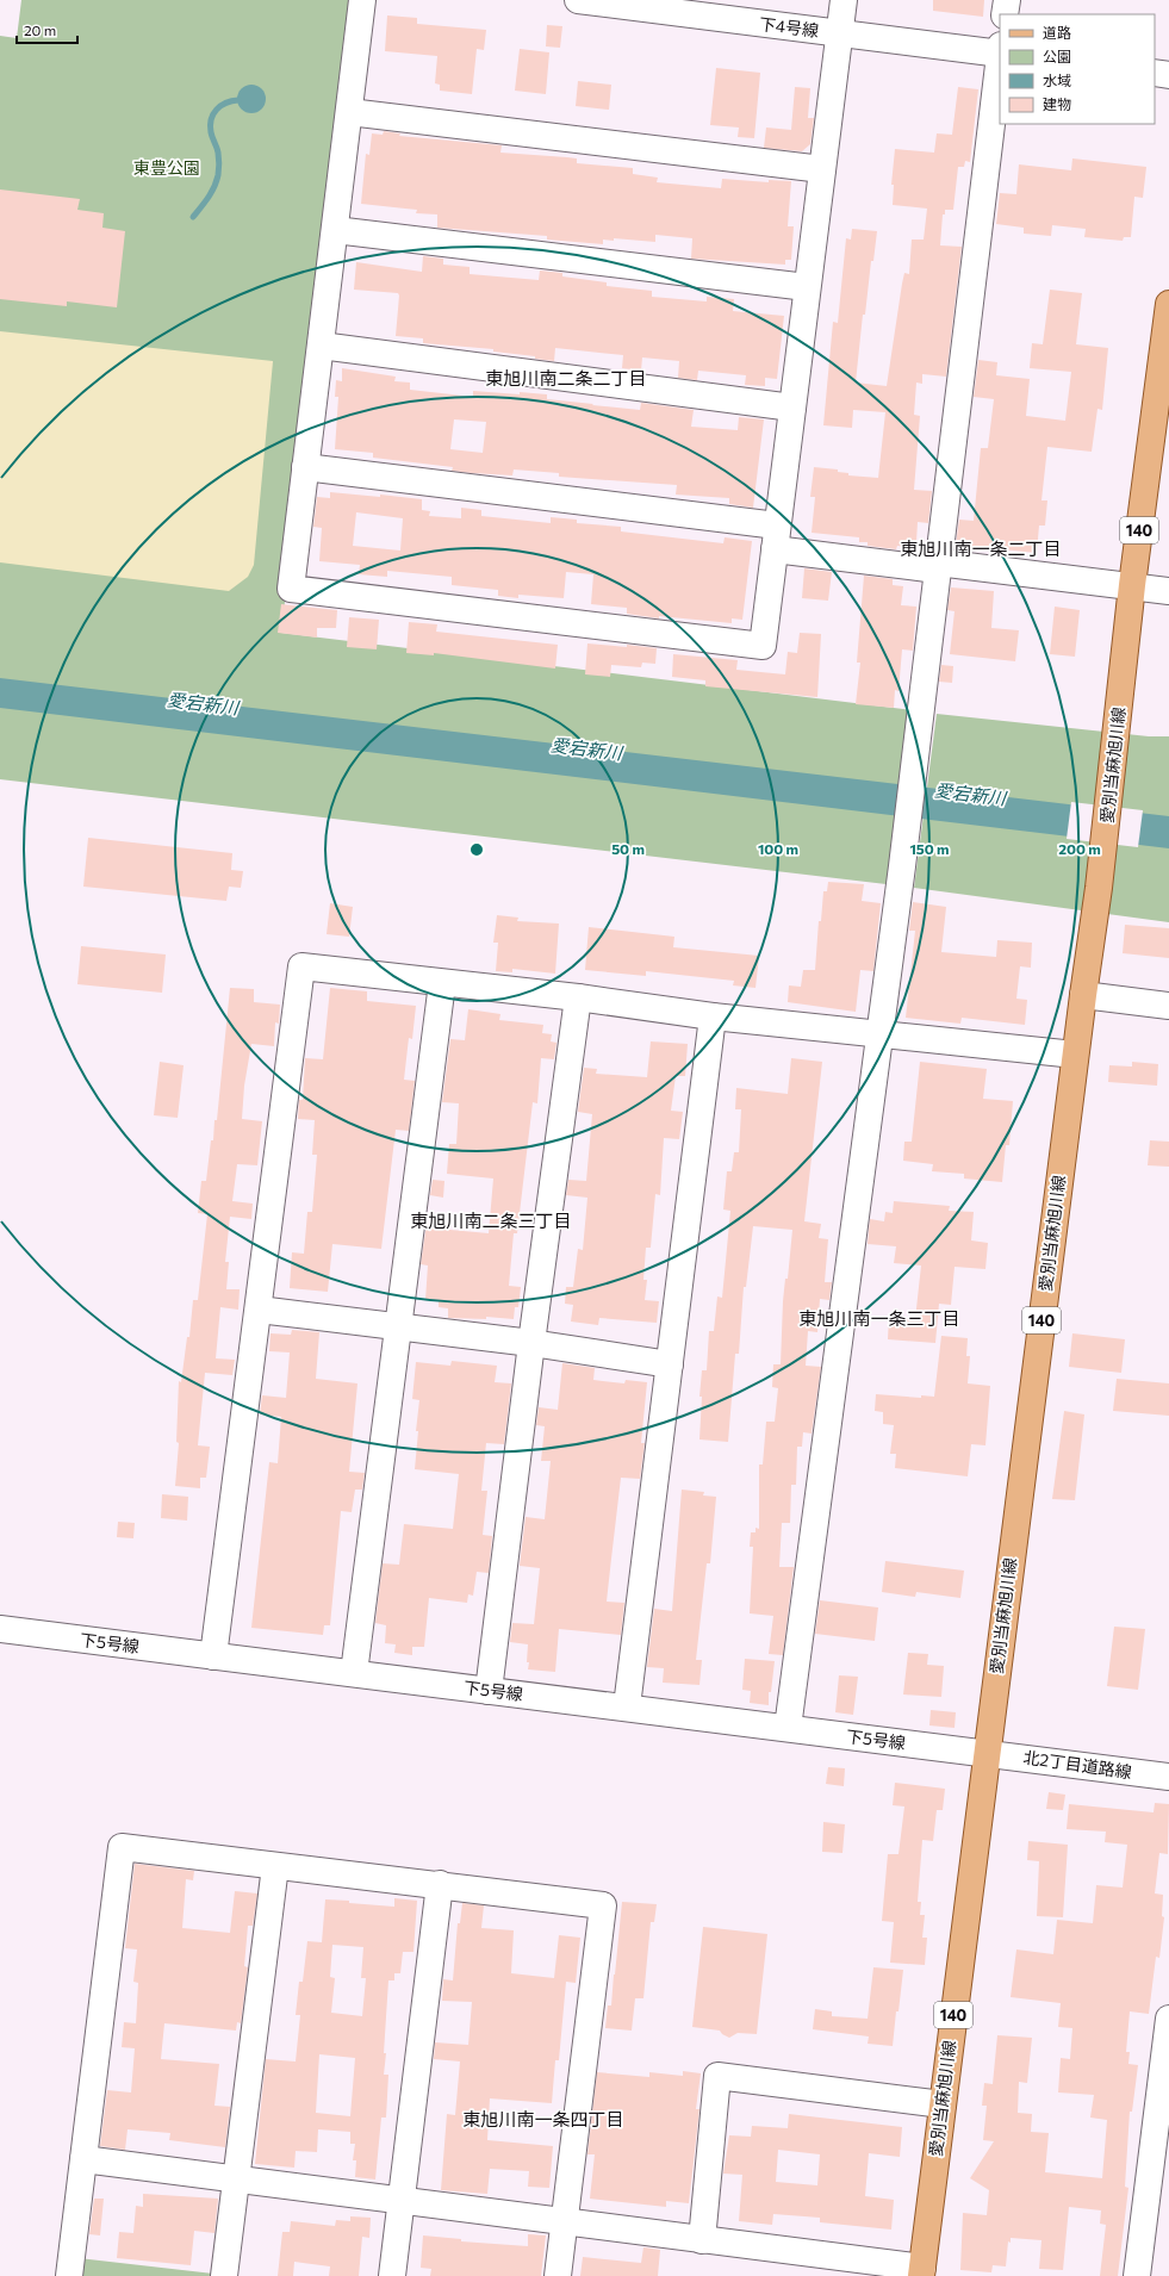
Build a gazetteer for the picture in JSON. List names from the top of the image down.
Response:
{
  "streets": {
    "main road": ["140", "愛別当麻旭川線"],
    "street": ["下4号線", "下5号線", "北2丁目道路線"]
  },
  "crossings": [
    ["愛別当麻旭川線", "下5号線"],
    ["愛別当麻旭川線", "北2丁目道路線"],
    ["下5号線", "北2丁目道路線"]
  ],
  "districts": [
    "東旭川南二条二丁目",
    "東旭川南一条二丁目",
    "東旭川南二条三丁目",
    "東旭川南一条三丁目",
    "東旭川南一条四丁目"
  ],
  "water": ["愛宕新川"],
  "parks": ["東豊公園"],
  "legend": [
    "道路",
    "公園",
    "水域",
    "建物"
  ],
  "scale_bar": "20 m",
  "rings": [
    "50 m",
    "100 m",
    "150 m",
    "200 m"
  ]
}
